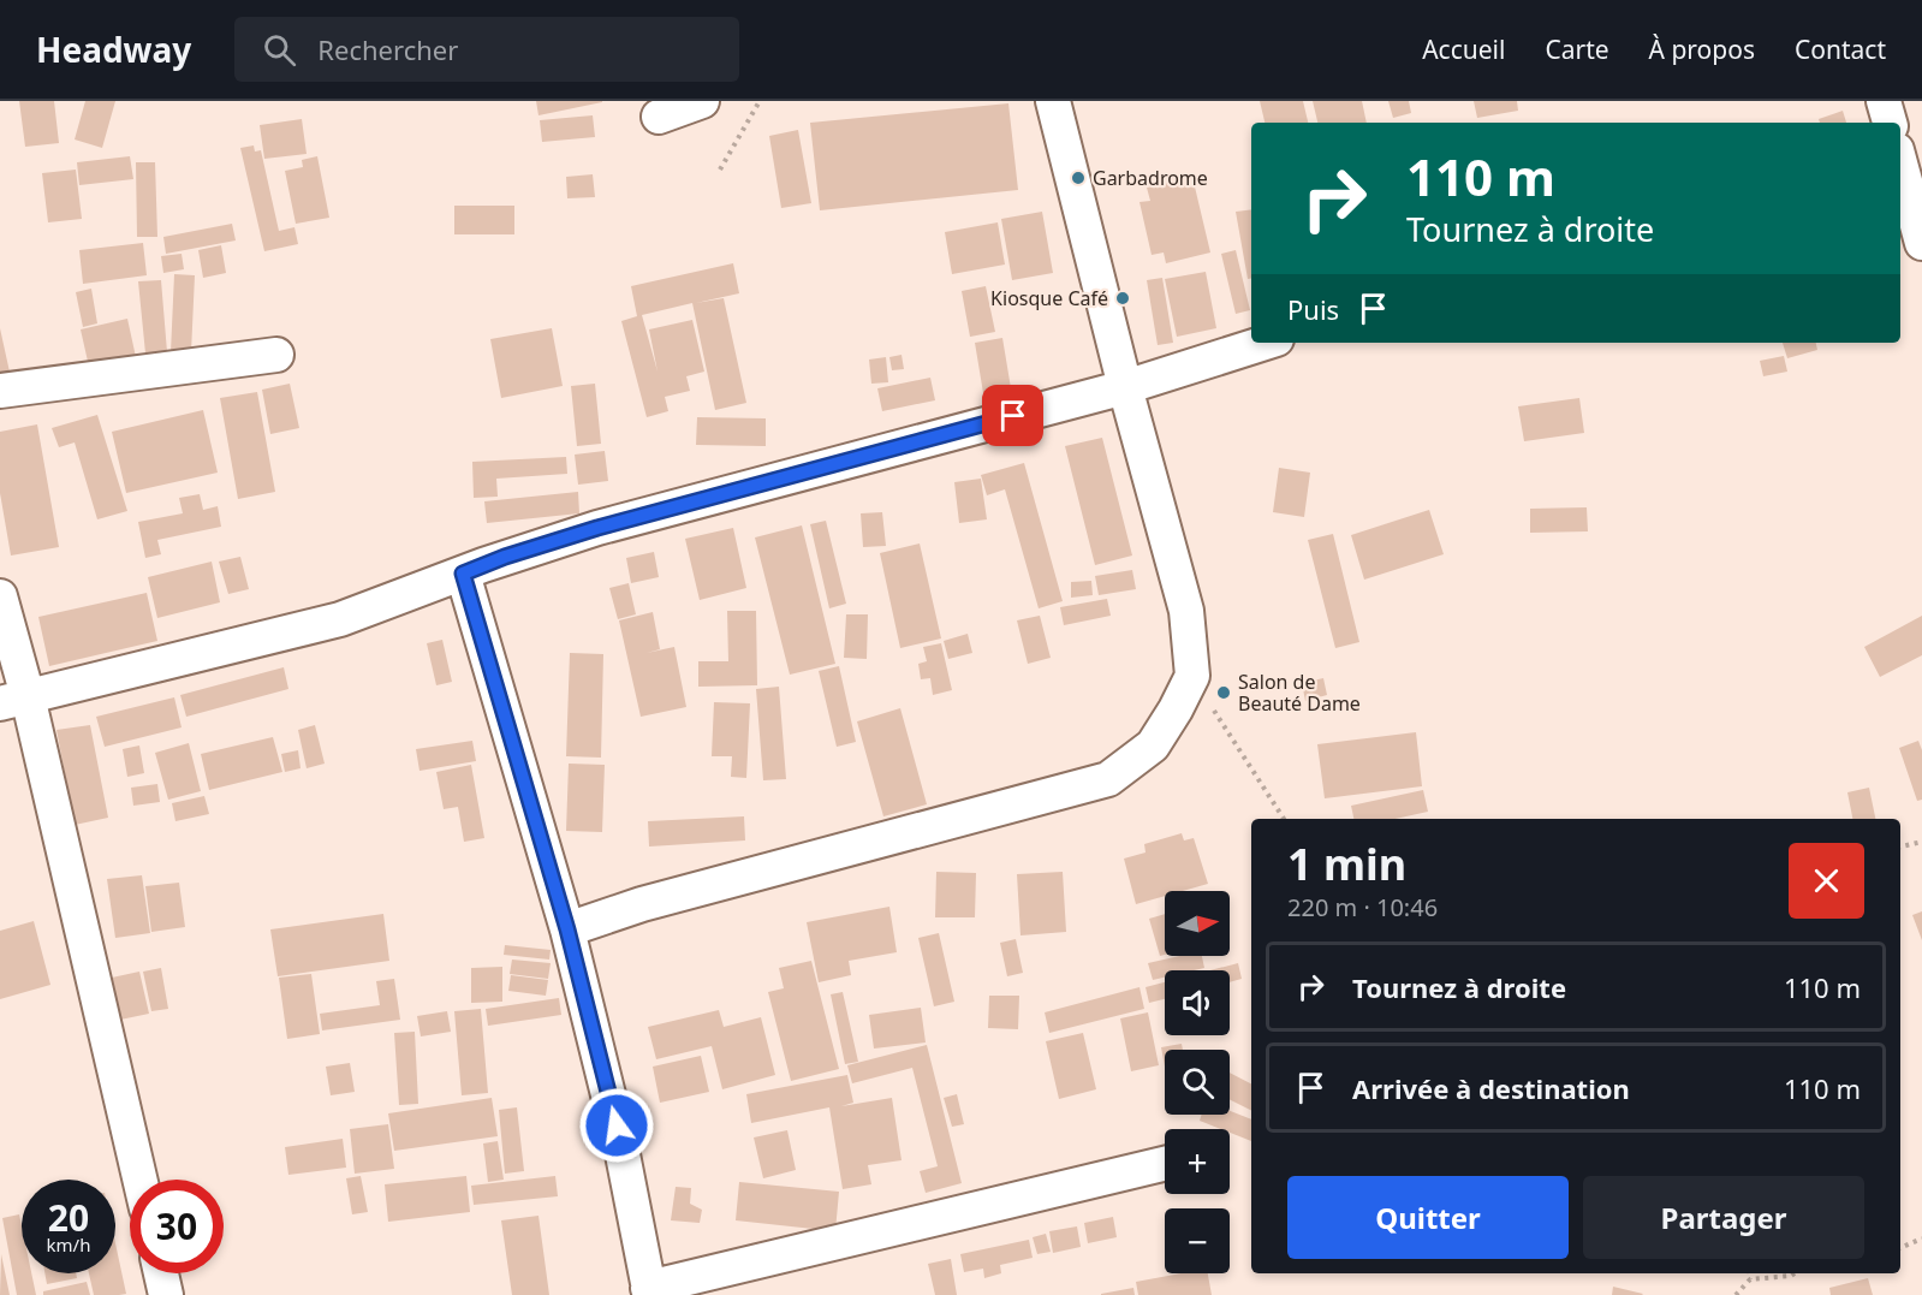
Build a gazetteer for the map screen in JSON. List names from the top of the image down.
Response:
{
  "places": ["Garbadrome", "Kiosque Café", "Salon de Beauté Dame"],
  "north": "right",
  "page": {
    "header": "Headway",
    "search": "Rechercher",
    "nav": [
      "Accueil",
      "Carte",
      "À propos",
      "Contact"
    ],
    "turn": ["110 m", "Tournez à droite"],
    "then": "Puis",
    "heading": ["1 min", "220 m · 10:46"],
    "map_buttons": ["+", "−"],
    "list": [
      {
        "name": "Tournez à droite",
        "value": "110 m"
      },
      {
        "name": "Arrivée à destination",
        "value": "110 m"
      }
    ],
    "buttons": ["Quitter", "Partager"],
    "speed": "20 km/h",
    "limit": "30"
  }
}
